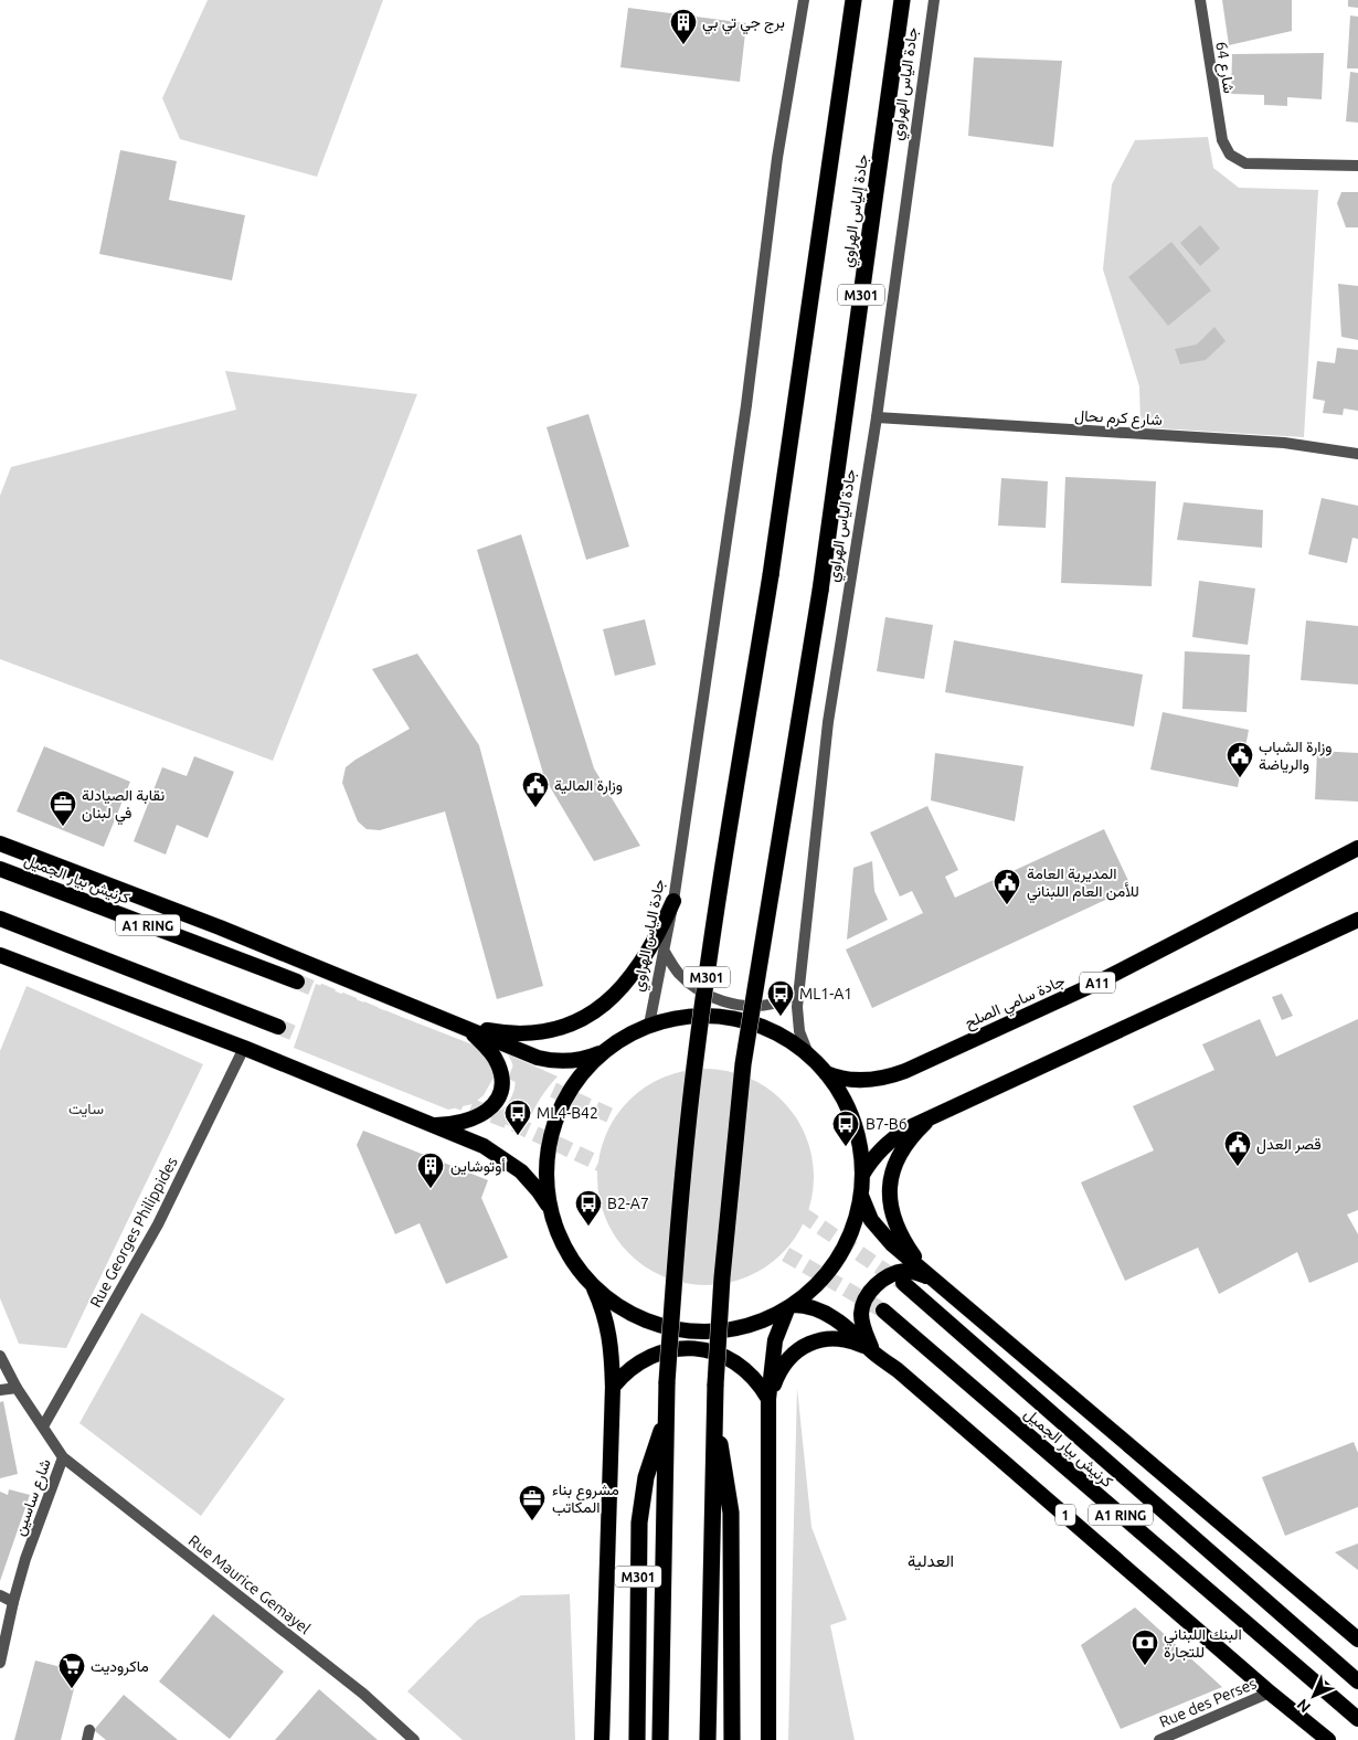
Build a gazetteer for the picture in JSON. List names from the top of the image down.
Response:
{
  "streets": {
    "highway": [
      "جادة الياس الهراوي",
      "جادة إلياس الهراوي",
      "M301",
      "كرنيش بيار الجميل",
      "A1 RING",
      "A11",
      "جادة سامي الصلح",
      "1"
    ],
    "street": [
      "شارع 64",
      "شارع كرم ىحال",
      "Rue Georges Philippides",
      "شارع ساسين",
      "Rue Maurice Gemayel",
      "Rue des Perses"
    ]
  },
  "crossings": [
    ["جادة الياس الهراوي", "جادة إلياس الهراوي"],
    ["جادة الياس الهراوي", "M301"],
    ["جادة الياس الهراوي", "شارع كرم ىحال"],
    ["جادة إلياس الهراوي", "M301"],
    ["Rue Georges Philippides", "شارع ساسين"],
    ["شارع ساسين", "Rue Maurice Gemayel"],
    ["1", "Rue des Perses"]
  ],
  "districts": ["العدلية"],
  "parks": ["سايت"],
  "places": {
    "building": ["برج جي تي بي", "أوتوشاين"],
    "public building": [
      "وزارة الشباب والرياضة",
      "وزارة المالية",
      "المديرية العامة للأمن العام اللبناني",
      "قصر العدل"
    ],
    "office": ["نقابة الصيادلة في لبنان", "مشروع بناء المكاتب"],
    "bus stop": [
      "ML1-A1",
      "ML4-B42",
      "B7-B6",
      "B2-A7"
    ],
    "bank": ["البنك اللبناني للتجارة"],
    "supermarket": ["ماكروديت"]
  },
  "north": "bottom left"
}
